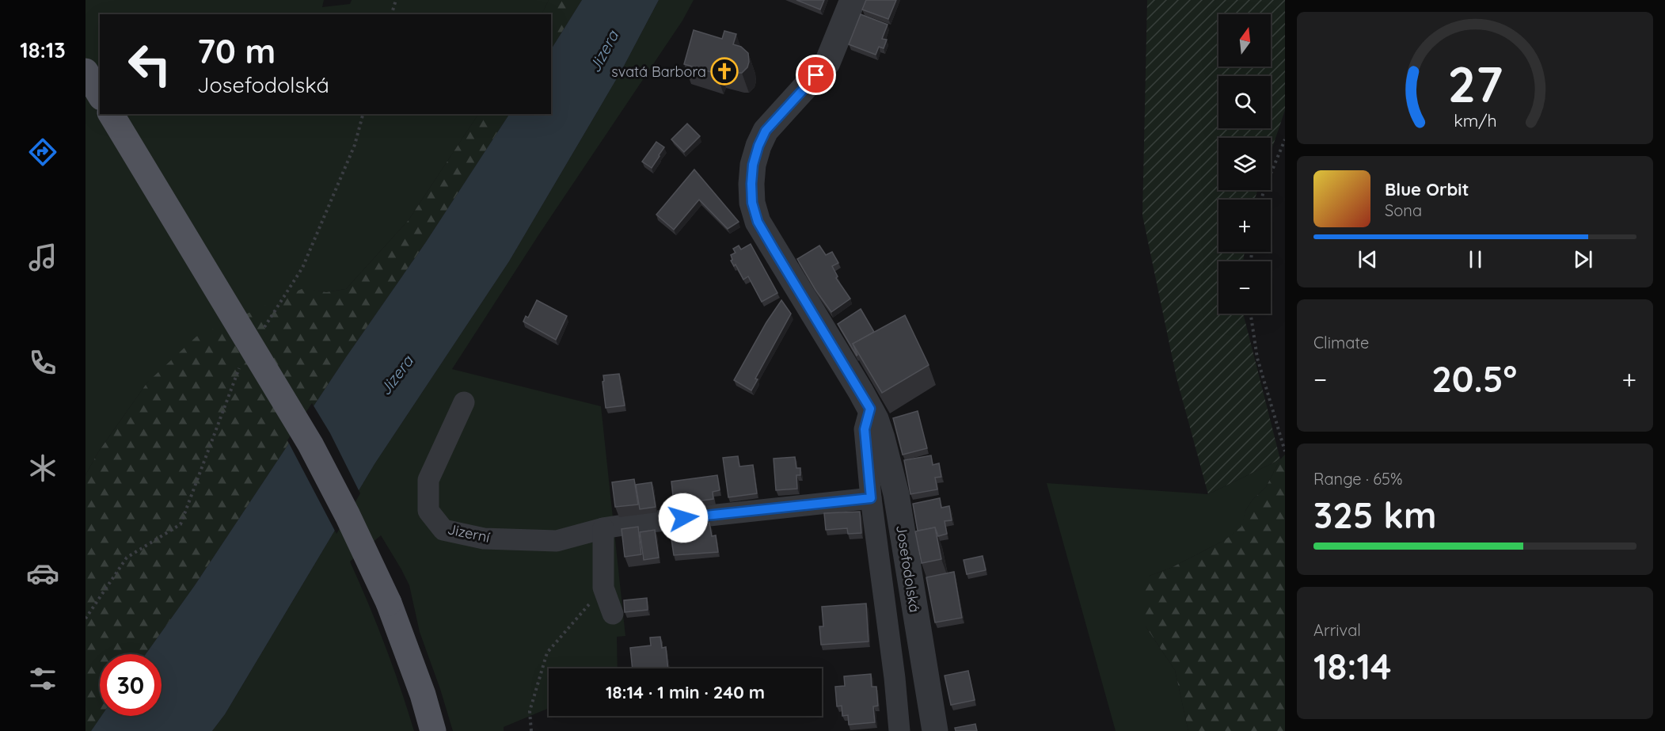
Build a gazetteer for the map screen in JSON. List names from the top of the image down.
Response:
{
  "streets": {
    "street": ["Jizerní", "Josefodolská"]
  },
  "crossings": [
    ["Jizerní", "Josefodolská"]
  ],
  "water": ["Jizera"],
  "places": {
    "church": ["svatá Barbora"]
  },
  "north": "top",
  "page": {
    "tabs": "18:13",
    "map_buttons": ["+", "−"],
    "turn": ["70 m", "Josefodolská"],
    "song": ["Blue Orbit", "Sona"],
    "tile": [
      "Climate",
      ["Range · 65%", "325 km"],
      ["Arrival", "18:14"]
    ],
    "heat": ["−", "20.5°", "+"],
    "limit": "30",
    "trip": "18:14 · 1 min · 240 m",
    "gauge": ["27", "km/h"]
  }
}
